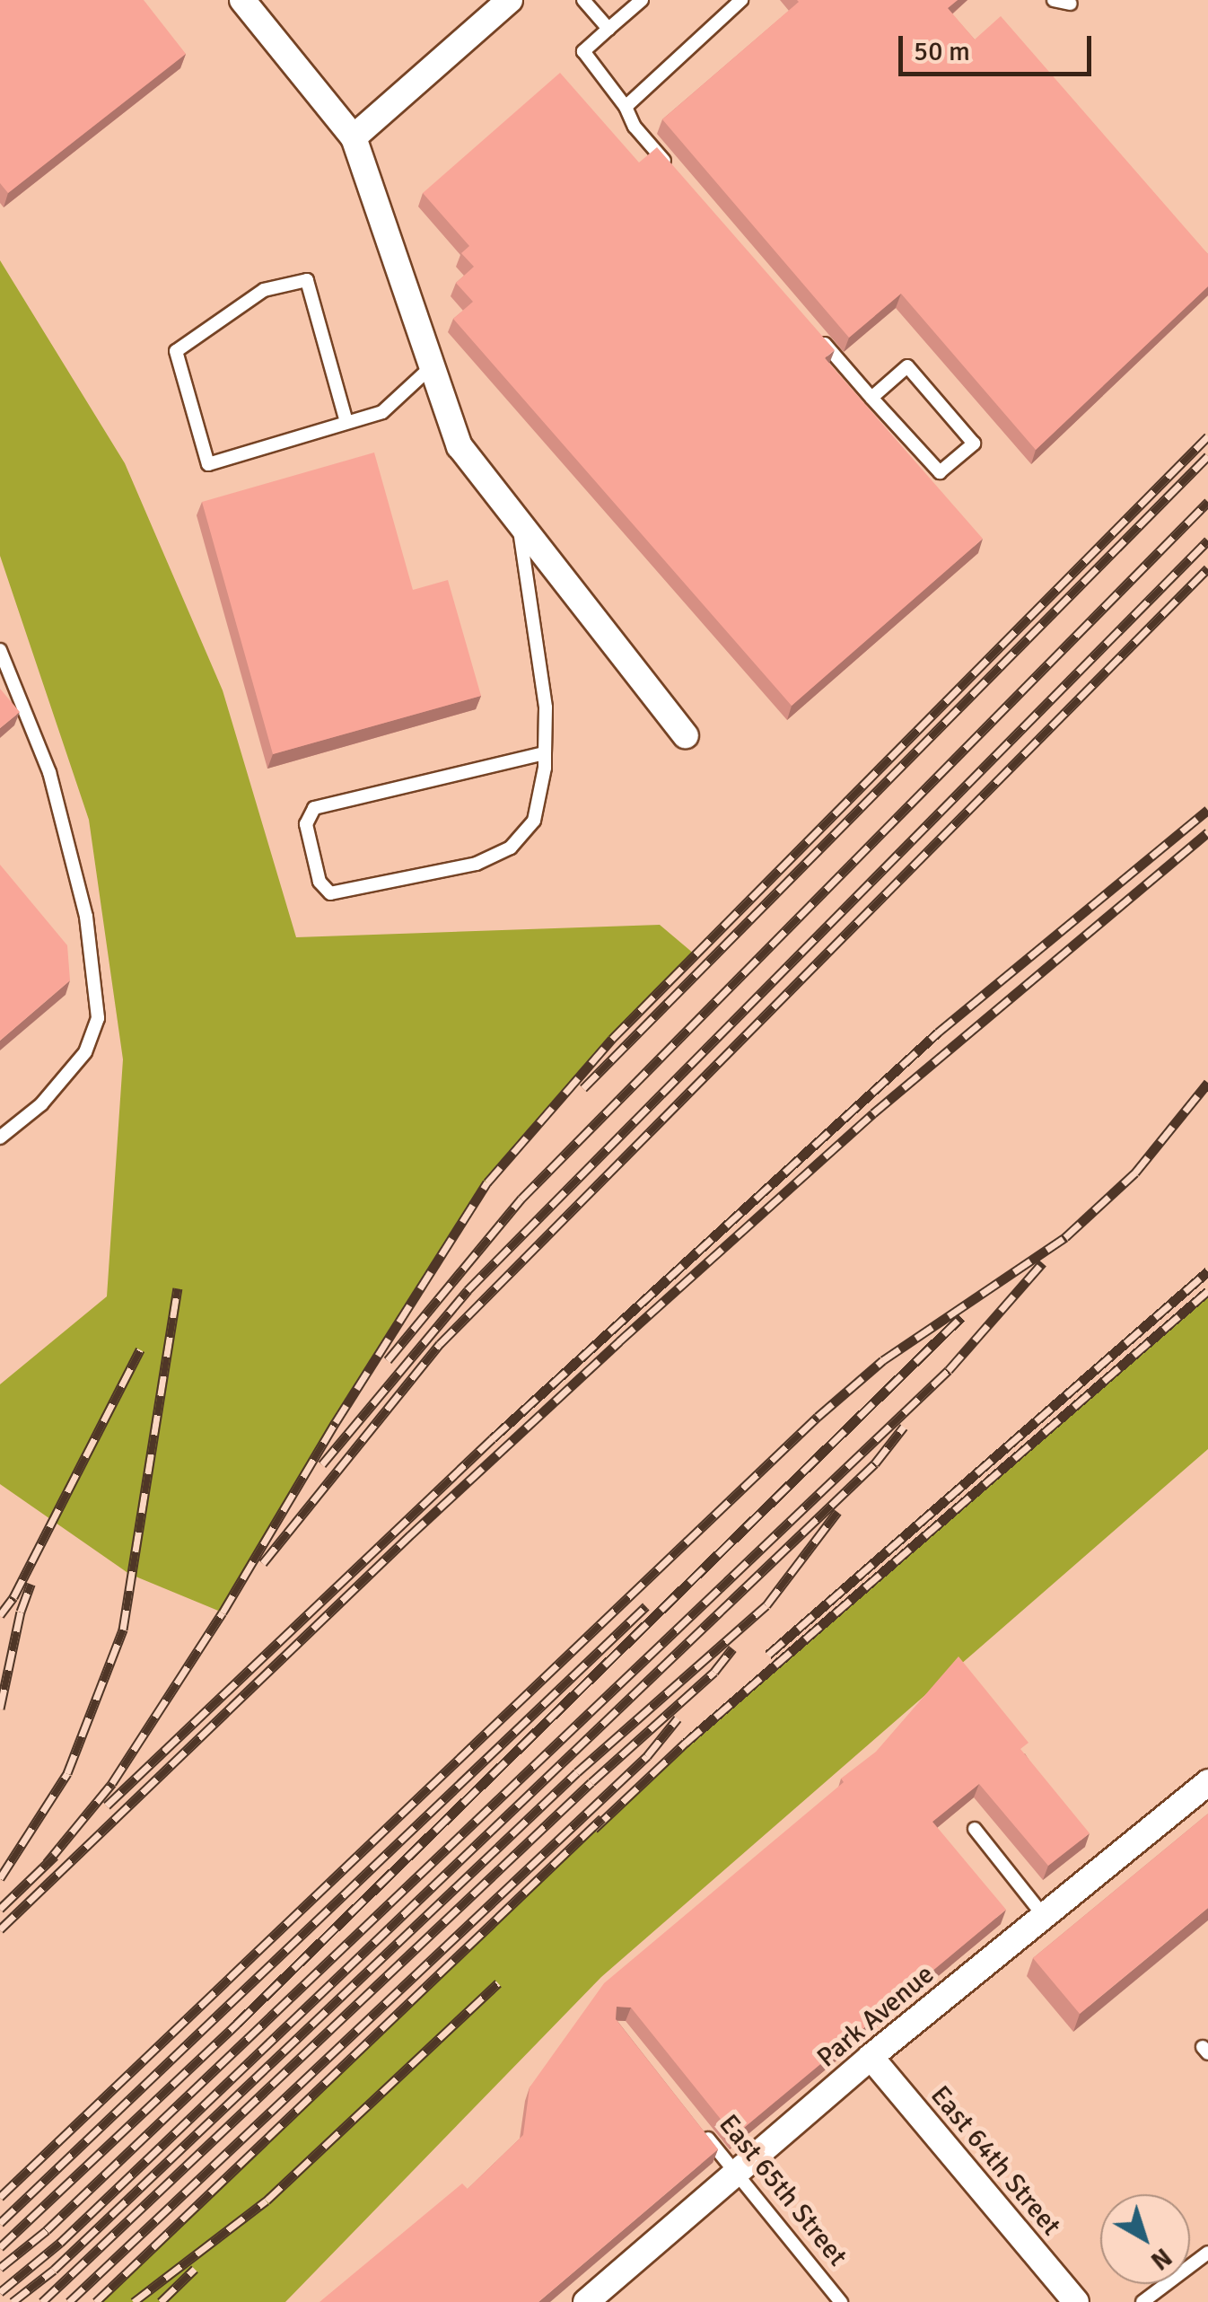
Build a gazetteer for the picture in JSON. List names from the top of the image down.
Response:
{
  "streets": {
    "street": ["Park Avenue", "East 64th Street"],
    "lane": ["East 65th Street"]
  },
  "crossings": [
    ["Park Avenue", "East 64th Street"],
    ["Park Avenue", "East 65th Street"]
  ],
  "scale_bar": "50 m",
  "north": "bottom right"
}
